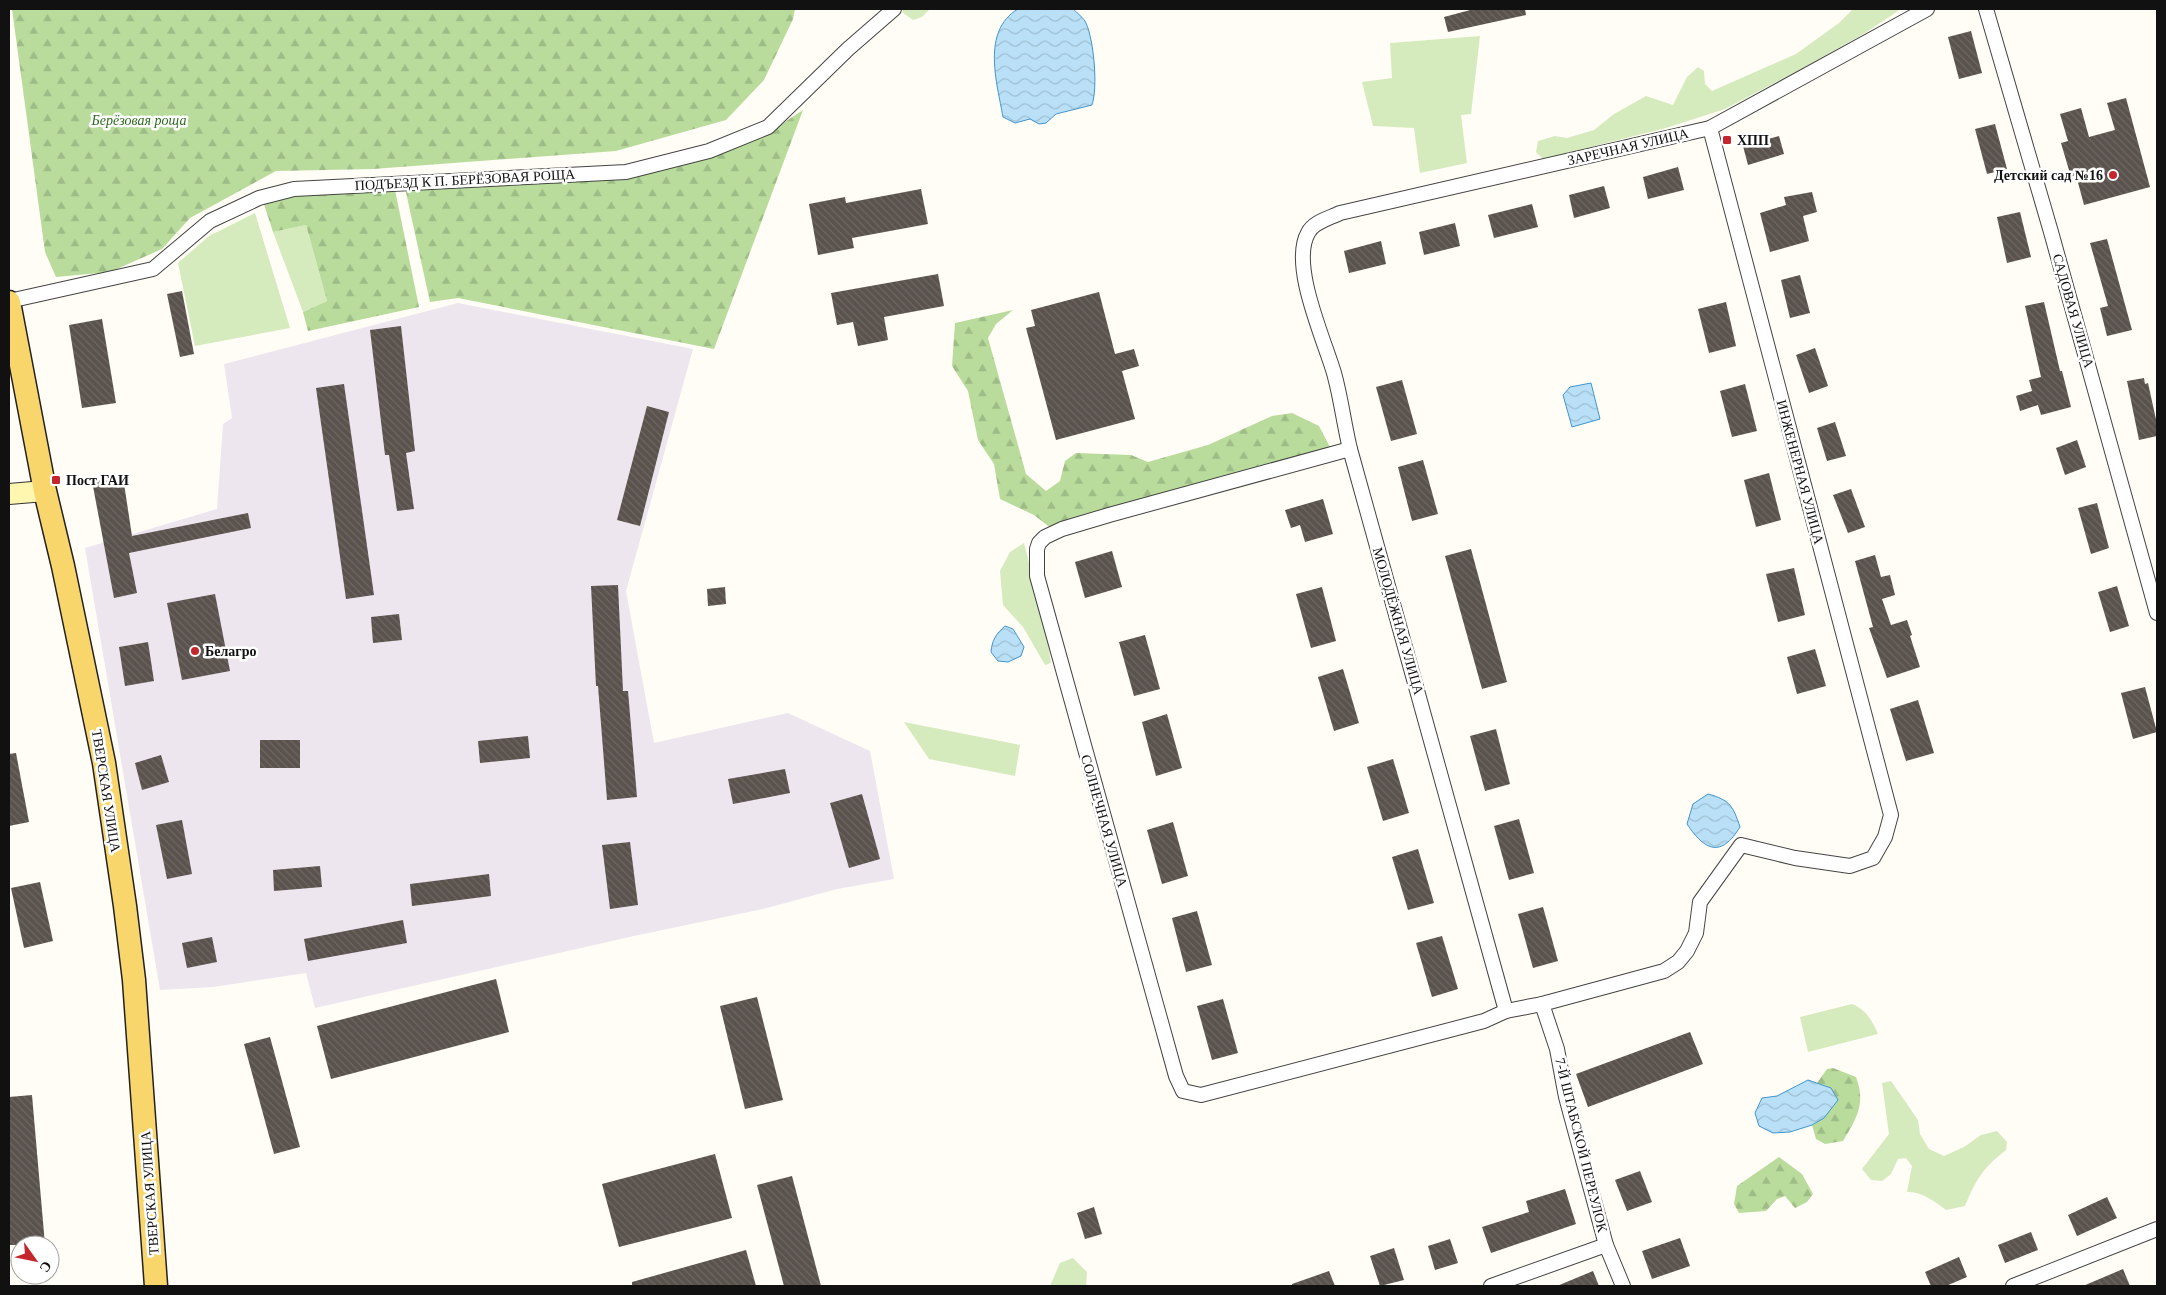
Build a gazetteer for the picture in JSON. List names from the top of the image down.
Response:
{
  "streets": {
    "main road": ["ТВЕРСКАЯ УЛИЦА"],
    "street": [
      "ЗАРЕЧНАЯ УЛИЦА",
      "ПОДЪЕЗД К П. БЕРЁЗОВАЯ РОЩА",
      "САДОВАЯ УЛИЦА",
      "ИНЖЕНЕРНАЯ УЛИЦА",
      "МОЛОДЁЖНАЯ УЛИЦА",
      "СОЛНЕЧНАЯ УЛИЦА",
      "7-Й ШТАБСКОЙ ПЕРЕУЛОК"
    ]
  },
  "crossings": [
    ["ЗАРЕЧНАЯ УЛИЦА", "ИНЖЕНЕРНАЯ УЛИЦА"],
    ["ЗАРЕЧНАЯ УЛИЦА", "МОЛОДЁЖНАЯ УЛИЦА"],
    ["ПОДЪЕЗД К П. БЕРЁЗОВАЯ РОЩА", "ТВЕРСКАЯ УЛИЦА"],
    ["ИНЖЕНЕРНАЯ УЛИЦА", "7-Й ШТАБСКОЙ ПЕРЕУЛОК"],
    ["МОЛОДЁЖНАЯ УЛИЦА", "СОЛНЕЧНАЯ УЛИЦА"]
  ],
  "parks": ["Берёзовая роща"],
  "places": {
    "transit": ["ХПП", "Пост ГАИ"],
    "other": ["Детский сад №16", "Белагро"]
  },
  "north": "bottom right"
}
